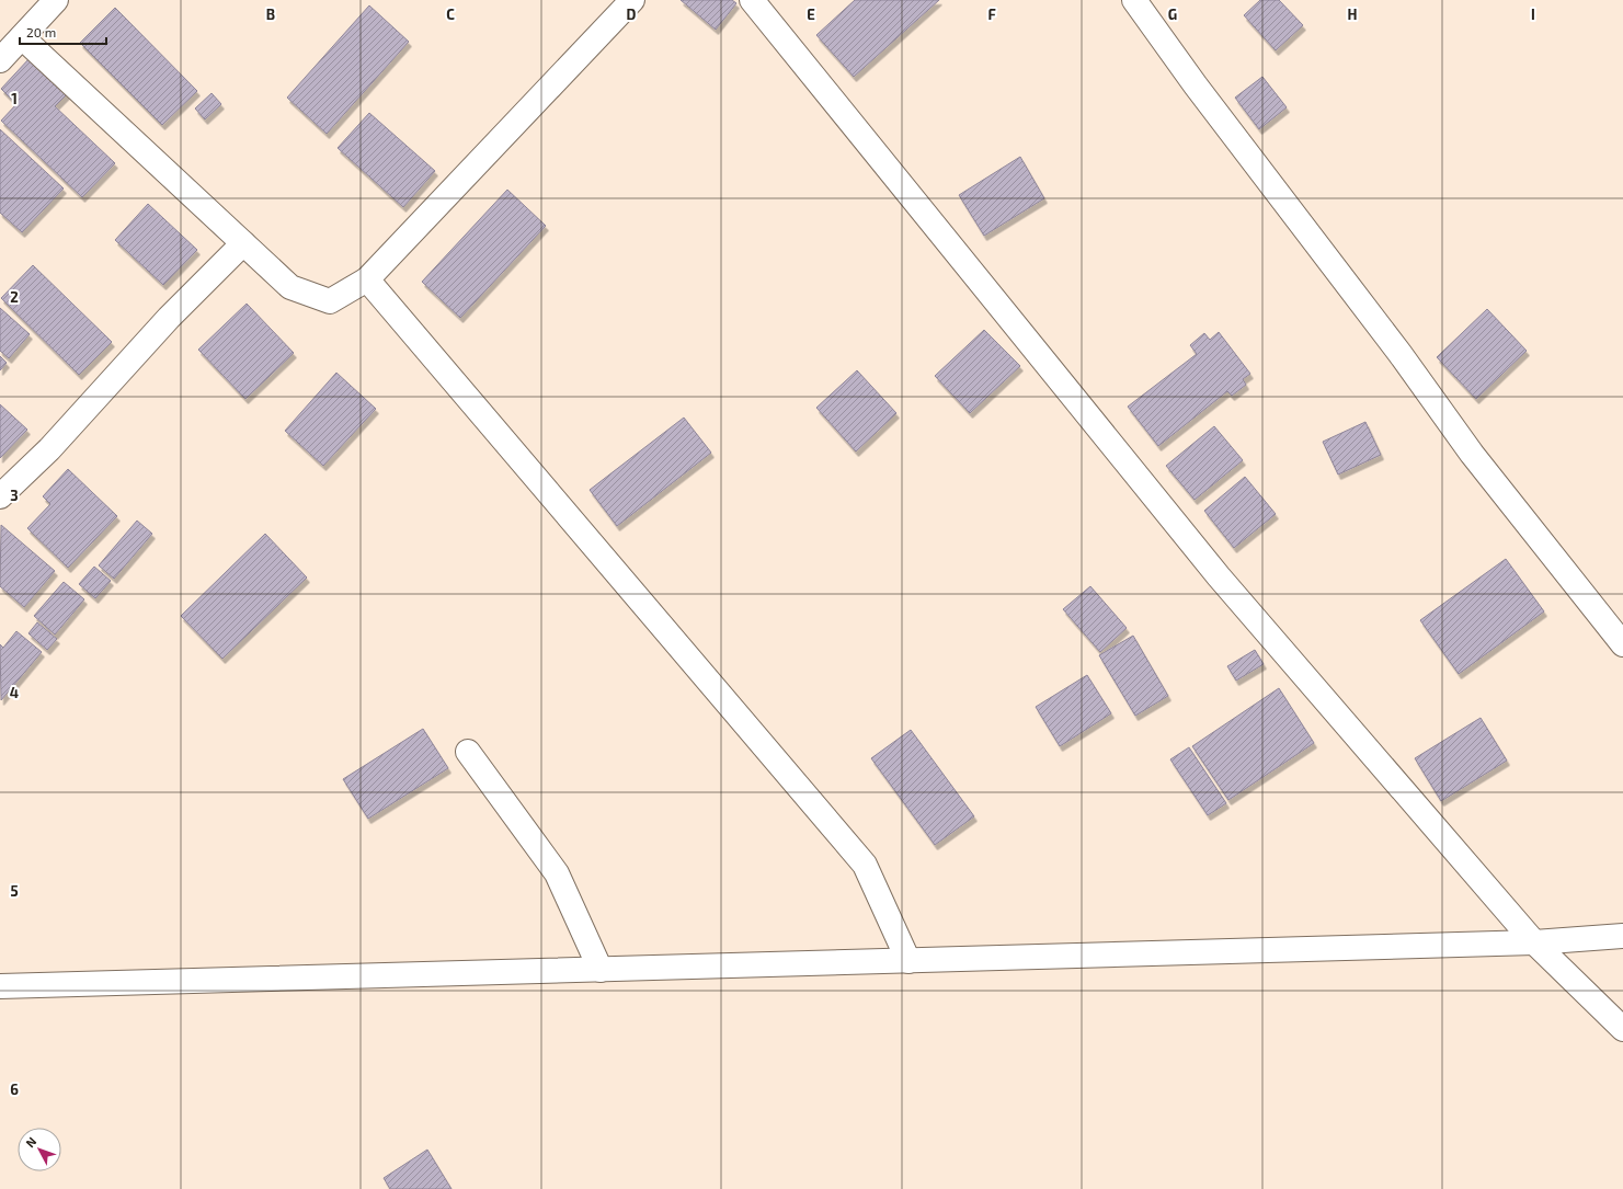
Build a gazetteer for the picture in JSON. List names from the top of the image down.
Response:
{
  "scale_bar": "20 m",
  "north": "top left",
  "grid": {
    "columns": [
      "B",
      "C",
      "D",
      "E",
      "F",
      "G",
      "H",
      "I"
    ],
    "rows": [
      "1",
      "2",
      "3",
      "4",
      "5",
      "6"
    ]
  }
}
